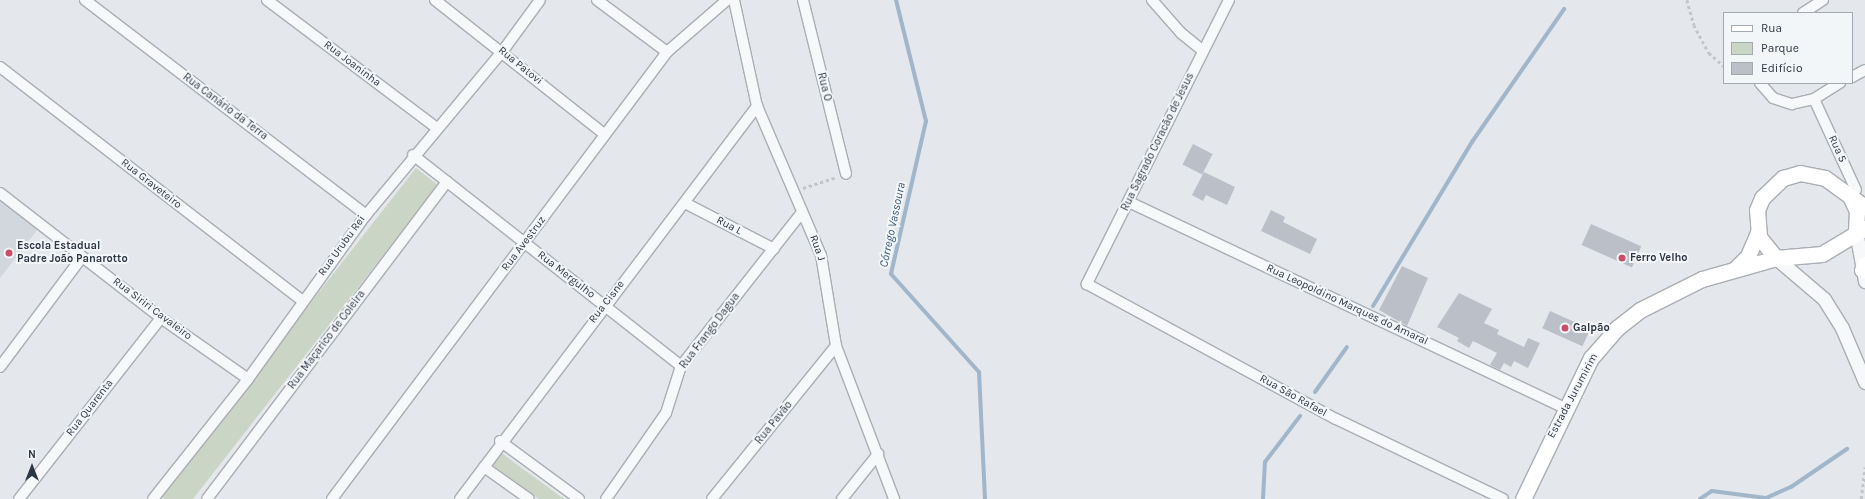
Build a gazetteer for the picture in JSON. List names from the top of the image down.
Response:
{
  "streets": {
    "main road": ["Estrada Jurumirim"],
    "street": [
      "Rua Joaninha",
      "Rua Patovi",
      "Rua O",
      "Rua Canário da Terra",
      "Rua Sagrado Coracão de Jesus",
      "Rua 5",
      "Rua Graveteiro",
      "Rua L",
      "Rua Avestruz",
      "Rua Urubu Rei",
      "Rua J",
      "Rua Mergulho",
      "Rua Cisne",
      "Rua Leopoldino Marques do Amaral",
      "Rua Siriri Cavaleiro",
      "Rua Frango Dagua",
      "Rua Maçarico de Coleira",
      "Rua São Rafael",
      "Rua Quarenta",
      "Rua Pavão"
    ]
  },
  "crossings": [
    ["Rua Joaninha", "Rua Urubu Rei"],
    ["Rua Patovi", "Rua Avestruz"],
    ["Rua Patovi", "Rua Urubu Rei"],
    ["Rua Canário da Terra", "Rua Urubu Rei"],
    ["Rua Sagrado Coracão de Jesus", "Rua Leopoldino Marques do Amaral"],
    ["Rua Sagrado Coracão de Jesus", "Rua São Rafael"],
    ["Rua 5", "Estrada Jurumirim"],
    ["Rua Graveteiro", "Rua Urubu Rei"],
    ["Rua L", "Rua Cisne"],
    ["Rua L", "Rua Frango Dagua"],
    ["Rua Avestruz", "Rua Mergulho"],
    ["Rua Urubu Rei", "Rua Mergulho"],
    ["Rua Urubu Rei", "Rua Siriri Cavaleiro"],
    ["Rua J", "Rua Cisne"],
    ["Rua J", "Rua Frango Dagua"],
    ["Rua J", "Rua Pavão"],
    ["Rua Mergulho", "Rua Cisne"],
    ["Rua Mergulho", "Rua Frango Dagua"],
    ["Rua Mergulho", "Rua Maçarico de Coleira"],
    ["Rua Leopoldino Marques do Amaral", "Estrada Jurumirim"],
    ["Rua Siriri Cavaleiro", "Rua Quarenta"]
  ],
  "water": ["Córrego Vassoura"],
  "places": ["Escola Estadual Padre João Panarotto", "Ferro Velho", "Galpão"],
  "legend": ["Rua", "Parque", "Edifício"],
  "north": "top"
}
